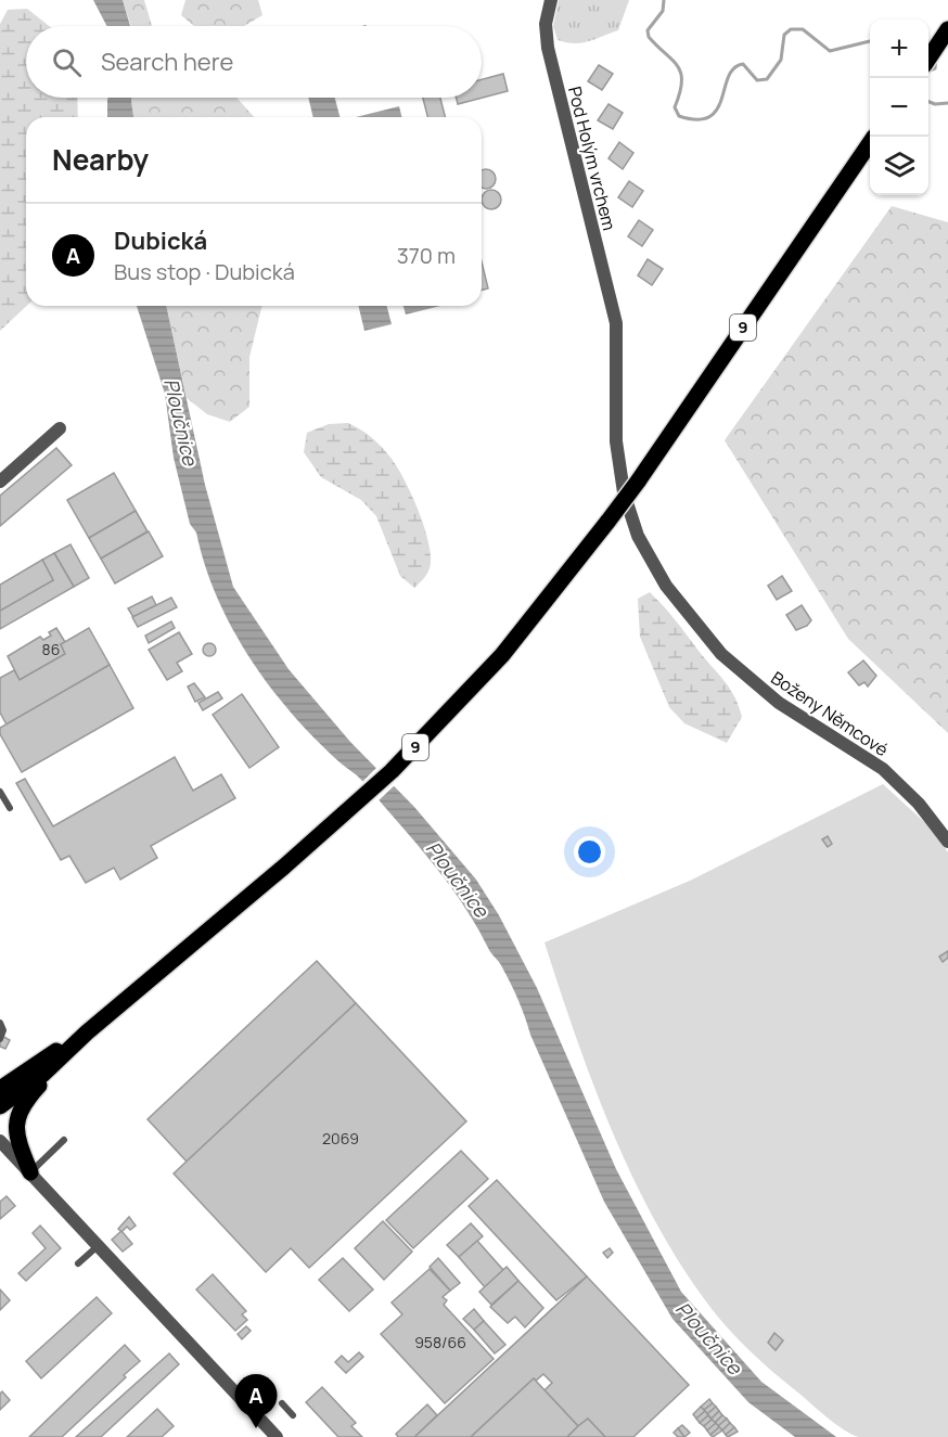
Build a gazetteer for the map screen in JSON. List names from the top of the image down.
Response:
{
  "streets": {
    "main road": ["9"],
    "street": ["Pod Holým vrchem", "Boženy Němcové"]
  },
  "crossings": [
    ["Pod Holým vrchem", "Boženy Němcové"]
  ],
  "water": ["Ploučnice"],
  "house_numbers": ["86", "2069", "958/66"],
  "page": {
    "map_buttons": ["+", "−"],
    "search": "Search here",
    "heading": "Nearby",
    "list": [
      {
        "mark": "A",
        "name": "Dubická",
        "note": "Bus stop · Dubická",
        "value": "370 m"
      }
    ],
    "pins": "A"
  }
}
